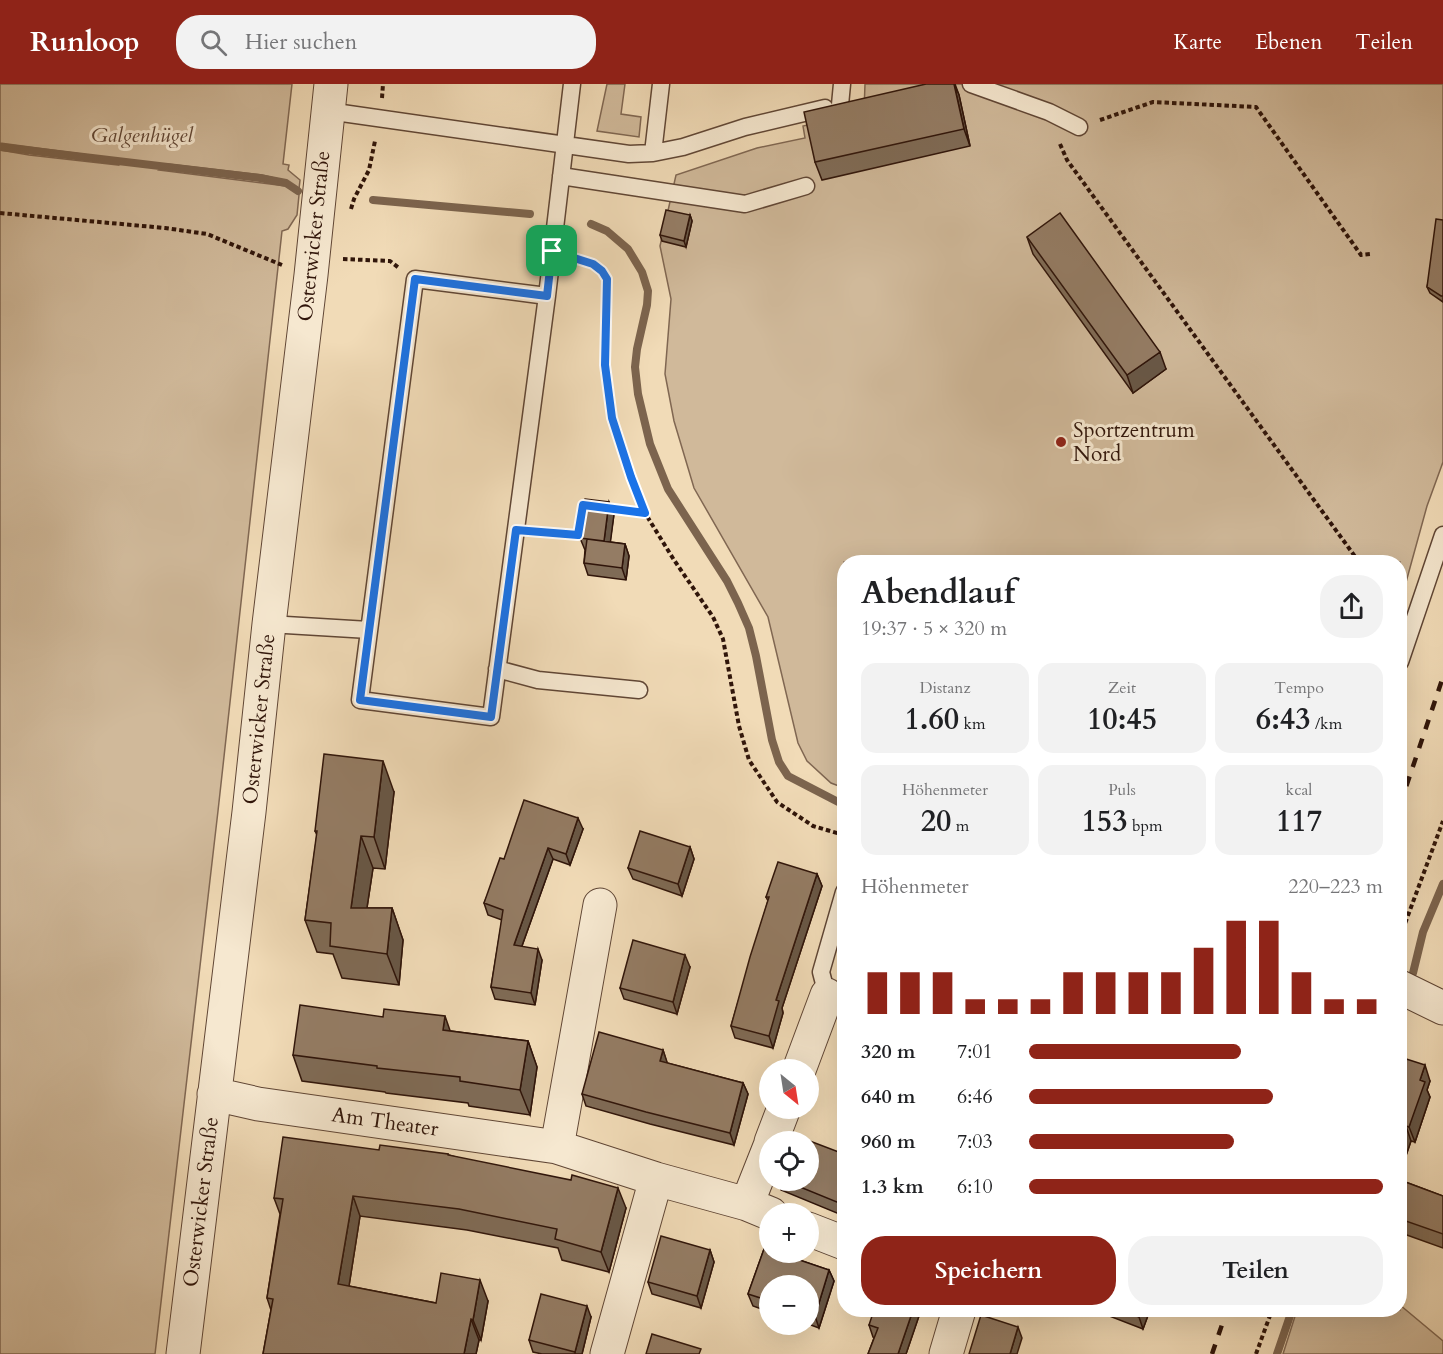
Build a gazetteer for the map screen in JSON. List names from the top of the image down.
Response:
{
  "streets": {
    "street": ["Osterwicker Straße", "Am Theater"]
  },
  "crossings": [
    ["Osterwicker Straße", "Am Theater"]
  ],
  "parks": ["Galgenhügel"],
  "places": ["Sportzentrum Nord"],
  "north": "bottom right",
  "page": {
    "header": "Runloop",
    "search": "Hier suchen",
    "nav": ["Karte", "Ebenen", "Teilen"],
    "heading": ["Abendlauf", "19:37 · 5 × 320 m"],
    "stats": [
      ["Distanz", "1.60 km"],
      ["Zeit", "10:45"],
      ["Tempo", "6:43 /km"],
      ["Höhenmeter", "20 m"],
      ["Puls", "153 bpm"],
      ["kcal", "117"]
    ],
    "chart": ["Höhenmeter", "220–223 m"],
    "list": [
      {
        "name": "320 m",
        "note": "7:01"
      },
      {
        "name": "640 m",
        "note": "6:46"
      },
      {
        "name": "960 m",
        "note": "7:03"
      },
      {
        "name": "1.3 km",
        "note": "6:10"
      }
    ],
    "map_buttons": ["+", "−"],
    "buttons": ["Speichern", "Teilen"]
  }
}
